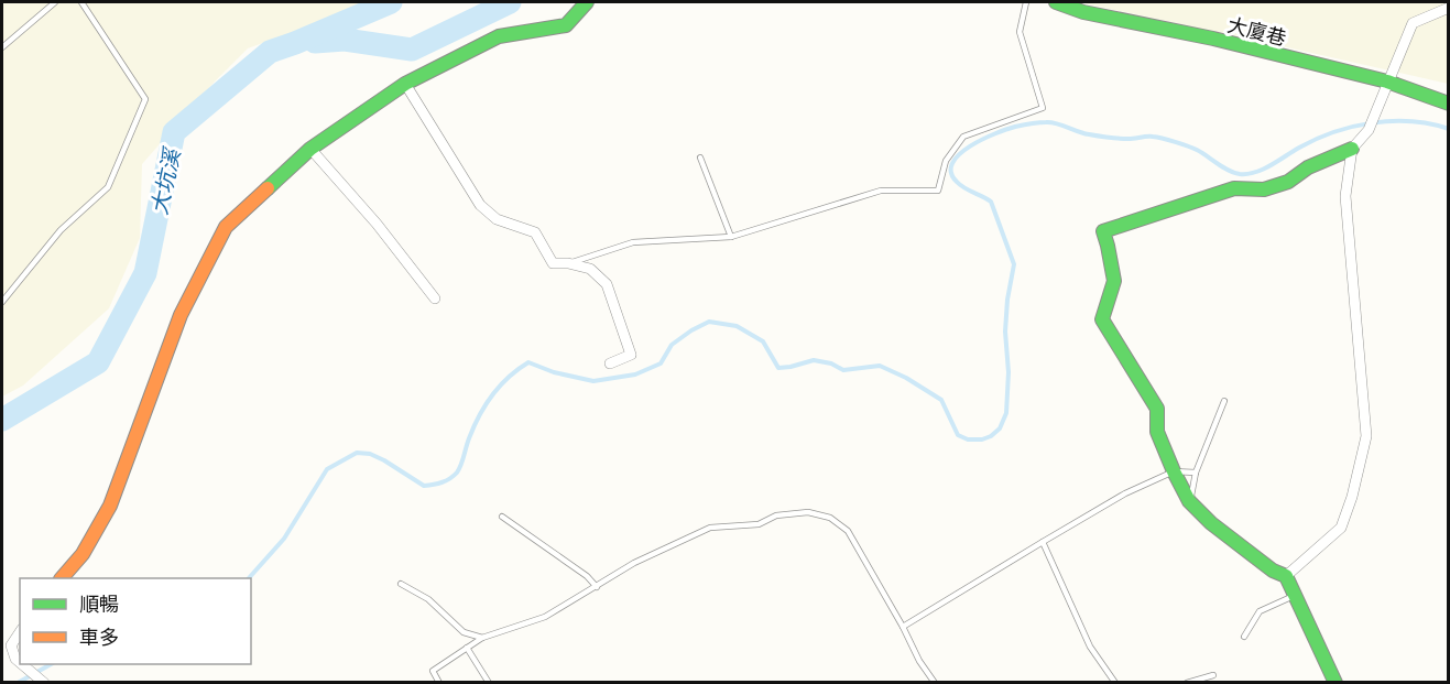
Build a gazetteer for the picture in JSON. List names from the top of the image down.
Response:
{
  "streets": {
    "street": ["大廈巷"]
  },
  "water": ["大坑溪"],
  "legend": ["順暢", "車多"]
}
